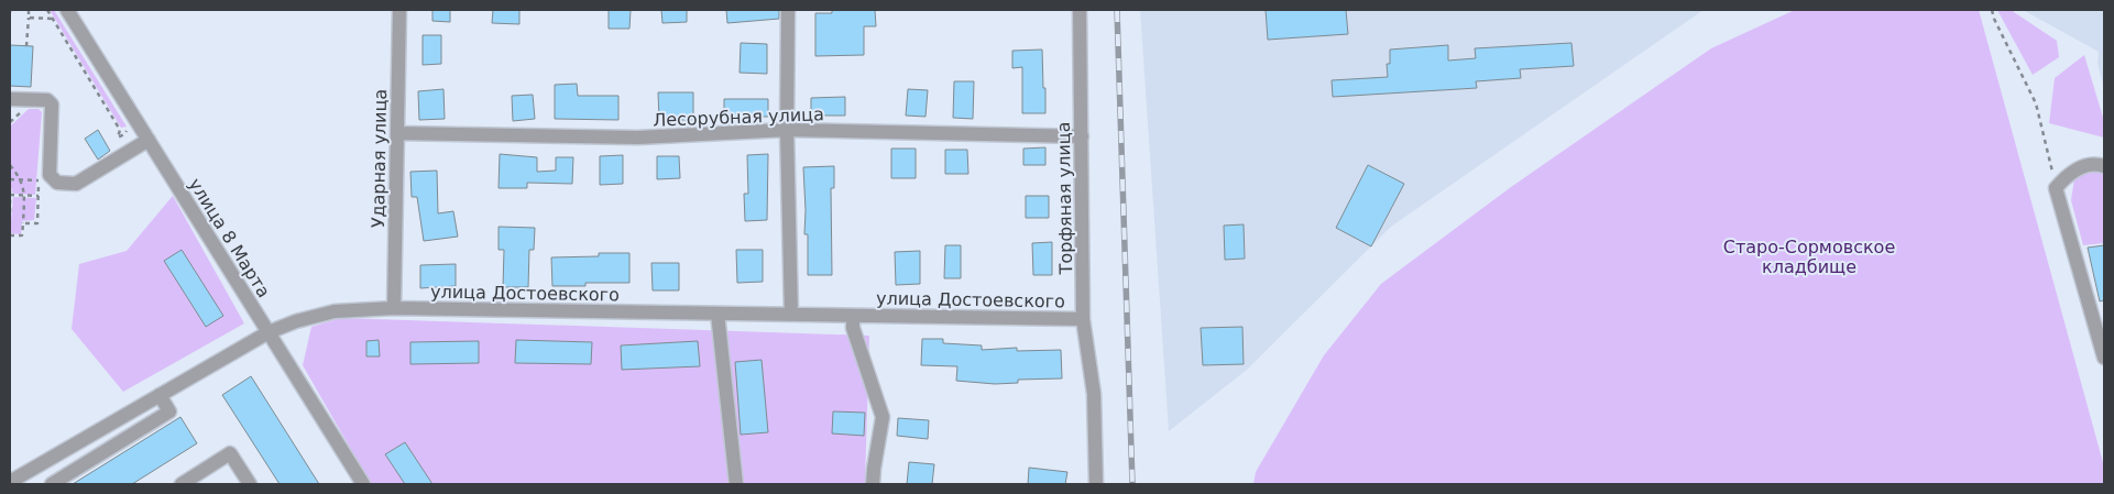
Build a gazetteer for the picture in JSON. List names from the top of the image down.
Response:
{
  "streets": {
    "street": [
      "Лесорубная улица",
      "Ударная улица",
      "Торфяная улица",
      "улица 8 Марта",
      "улица Достоевского"
    ]
  },
  "crossings": [
    ["Лесорубная улица", "Ударная улица"],
    ["Лесорубная улица", "Торфяная улица"],
    ["Ударная улица", "улица Достоевского"],
    ["Торфяная улица", "улица Достоевского"],
    ["улица 8 Марта", "улица Достоевского"]
  ],
  "parks": ["Старо-Сормовское кладбище"]
}
